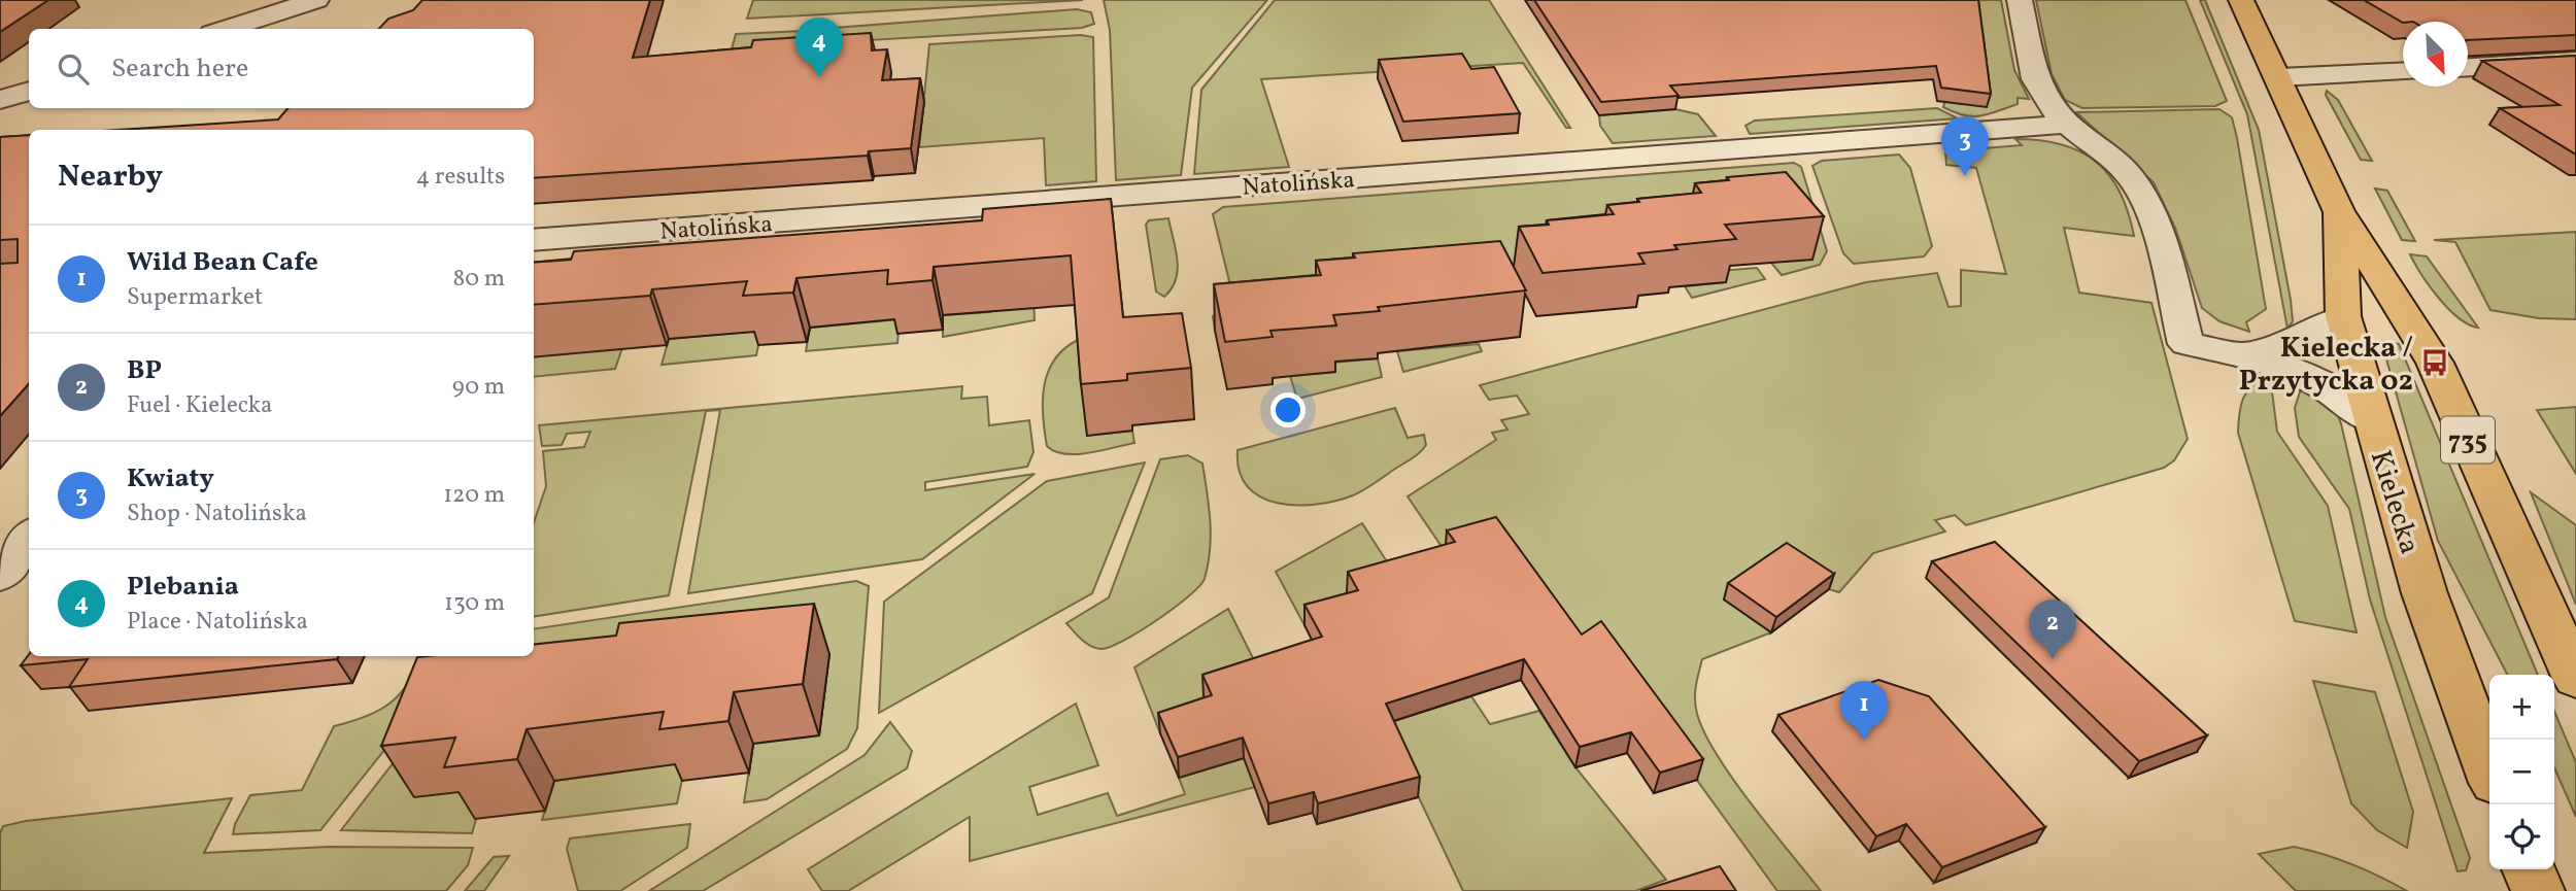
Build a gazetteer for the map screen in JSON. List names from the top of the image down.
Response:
{
  "streets": {
    "main road": ["735", "Kielecka"],
    "street": ["Natolińska"]
  },
  "places": {
    "bus stop": ["Kielecka / Przytycka 02"]
  },
  "north": "bottom right",
  "page": {
    "pins": [
      "4",
      "3",
      "2",
      "1"
    ],
    "search": "Search here",
    "heading": ["Nearby", "4 results"],
    "list": [
      {
        "mark": "1",
        "name": "Wild Bean Cafe",
        "note": "Supermarket",
        "value": "80 m"
      },
      {
        "mark": "2",
        "name": "BP",
        "note": "Fuel · Kielecka",
        "value": "90 m"
      },
      {
        "mark": "3",
        "name": "Kwiaty",
        "note": "Shop · Natolińska",
        "value": "120 m"
      },
      {
        "mark": "4",
        "name": "Plebania",
        "note": "Place · Natolińska",
        "value": "130 m"
      }
    ],
    "map_buttons": ["+", "−"]
  }
}
